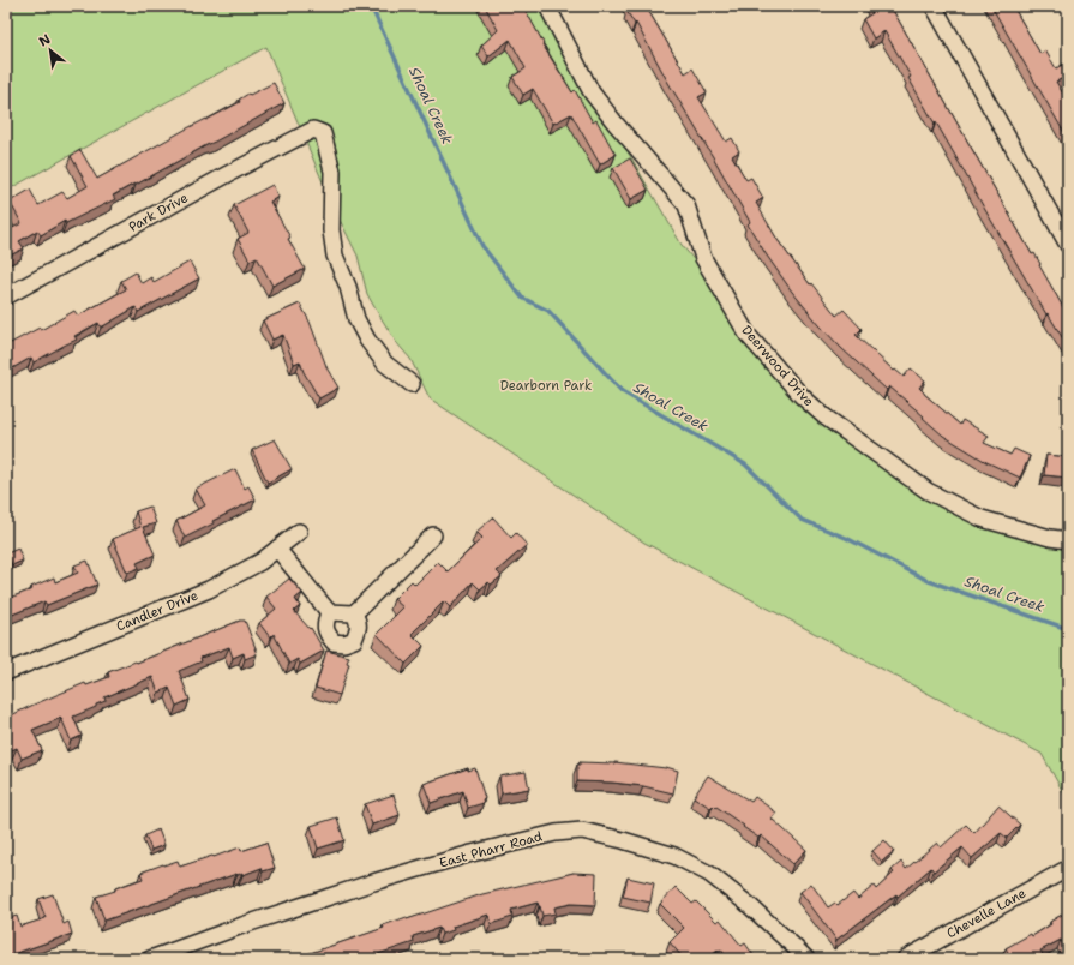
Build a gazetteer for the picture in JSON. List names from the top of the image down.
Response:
{
  "streets": {
    "street": [
      "Park Drive",
      "Deerwood Drive",
      "Candler Drive",
      "East Pharr Road",
      "Chevelle Lane"
    ]
  },
  "water": ["Shoal Creek"],
  "parks": ["Dearborn Park"],
  "north": "top left"
}
